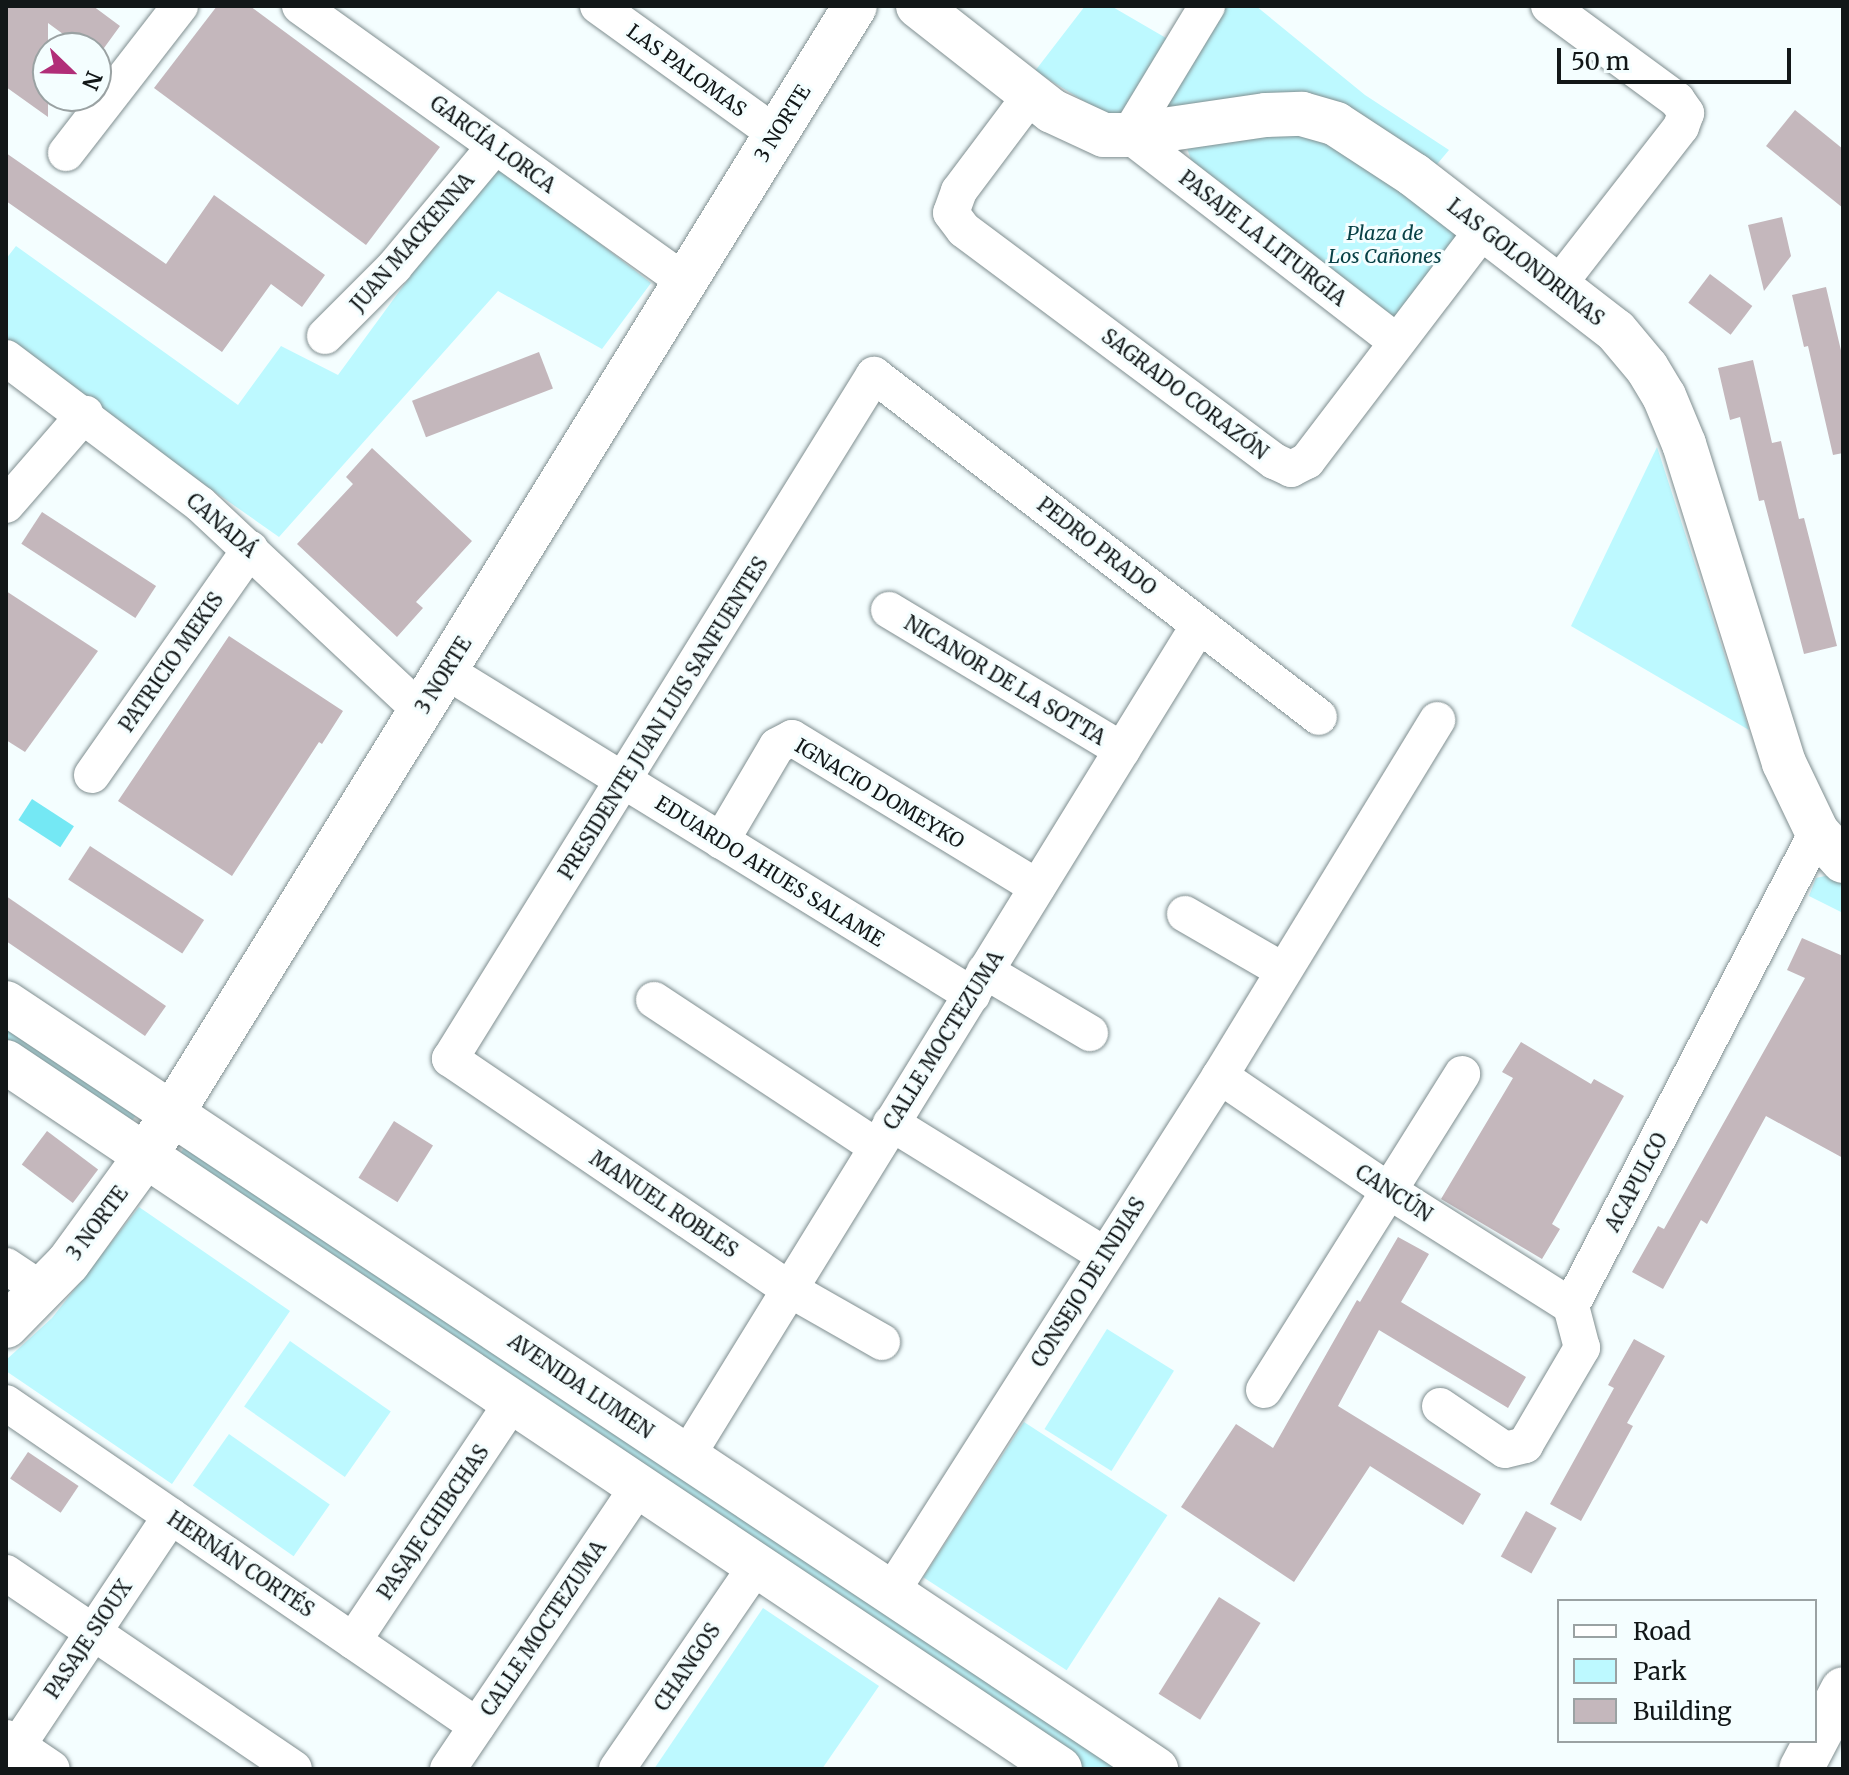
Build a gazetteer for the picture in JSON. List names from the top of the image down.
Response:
{
  "streets": {
    "street": [
      "LAS PALOMAS",
      "3 NORTE",
      "GARCÍA LORCA",
      "PASAJE LA LITURGIA",
      "JUAN MACKENNA",
      "LAS GOLONDRINAS",
      "SAGRADO CORAZÓN",
      "CANADÁ",
      "PEDRO PRADO",
      "PATRICIO MEKIS",
      "NICANOR DE LA SOTTA",
      "PRESIDENTE JUAN LUIS SANFUENTES",
      "IGNACIO DOMEYKO",
      "EDUARDO AHUES SALAME",
      "CALLE MOCTEZUMA",
      "ACAPULCO",
      "CANCÚN",
      "MANUEL ROBLES",
      "CONSEJO DE INDIAS",
      "AVENIDA LUMEN",
      "PASAJE CHIBCHAS",
      "HERNÁN CORTÉS",
      "PASAJE SIOUX",
      "CHANGOS"
    ]
  },
  "crossings": [
    ["LAS PALOMAS", "3 NORTE"],
    ["3 NORTE", "GARCÍA LORCA"],
    ["3 NORTE", "CANADÁ"],
    ["3 NORTE", "EDUARDO AHUES SALAME"],
    ["3 NORTE", "AVENIDA LUMEN"],
    ["GARCÍA LORCA", "JUAN MACKENNA"],
    ["PASAJE LA LITURGIA", "LAS GOLONDRINAS"],
    ["PASAJE LA LITURGIA", "SAGRADO CORAZÓN"],
    ["LAS GOLONDRINAS", "SAGRADO CORAZÓN"],
    ["LAS GOLONDRINAS", "ACAPULCO"],
    ["CANADÁ", "PATRICIO MEKIS"],
    ["PEDRO PRADO", "PRESIDENTE JUAN LUIS SANFUENTES"],
    ["PEDRO PRADO", "CALLE MOCTEZUMA"],
    ["NICANOR DE LA SOTTA", "CALLE MOCTEZUMA"],
    ["PRESIDENTE JUAN LUIS SANFUENTES", "EDUARDO AHUES SALAME"],
    ["PRESIDENTE JUAN LUIS SANFUENTES", "MANUEL ROBLES"],
    ["IGNACIO DOMEYKO", "EDUARDO AHUES SALAME"],
    ["IGNACIO DOMEYKO", "CALLE MOCTEZUMA"],
    ["EDUARDO AHUES SALAME", "CALLE MOCTEZUMA"],
    ["CALLE MOCTEZUMA", "MANUEL ROBLES"],
    ["CALLE MOCTEZUMA", "AVENIDA LUMEN"],
    ["CALLE MOCTEZUMA", "HERNÁN CORTÉS"],
    ["ACAPULCO", "CANCÚN"],
    ["CANCÚN", "CONSEJO DE INDIAS"],
    ["CONSEJO DE INDIAS", "AVENIDA LUMEN"],
    ["PASAJE CHIBCHAS", "HERNÁN CORTÉS"],
    ["HERNÁN CORTÉS", "PASAJE SIOUX"]
  ],
  "parks": ["Plaza de Los Cañones"],
  "legend": ["Road", "Park", "Building"],
  "scale_bar": "50 m",
  "north": "bottom right"
}
